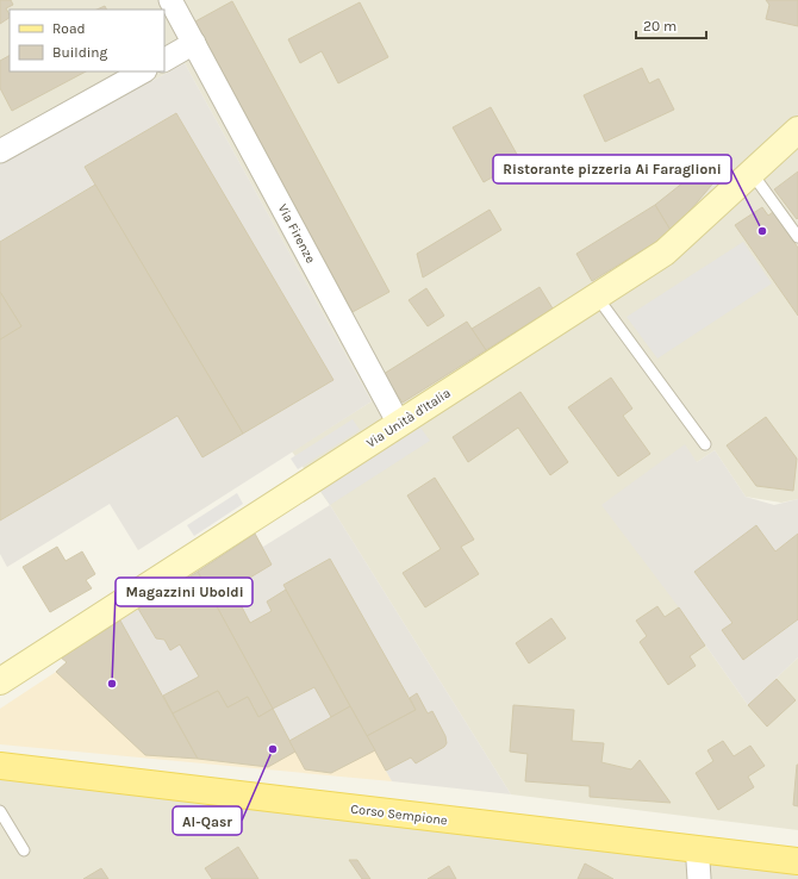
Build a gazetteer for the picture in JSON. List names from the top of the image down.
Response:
{
  "streets": {
    "main road": ["Corso Sempione"],
    "street": ["Via Firenze", "Via Unità d'Italia"]
  },
  "crossings": [
    ["Via Firenze", "Via Unità d'Italia"]
  ],
  "places": ["Ristorante pizzeria Ai Faraglioni", "Magazzini Uboldi", "Al-Qasr"],
  "legend": ["Road", "Building"],
  "scale_bar": "20 m"
}
